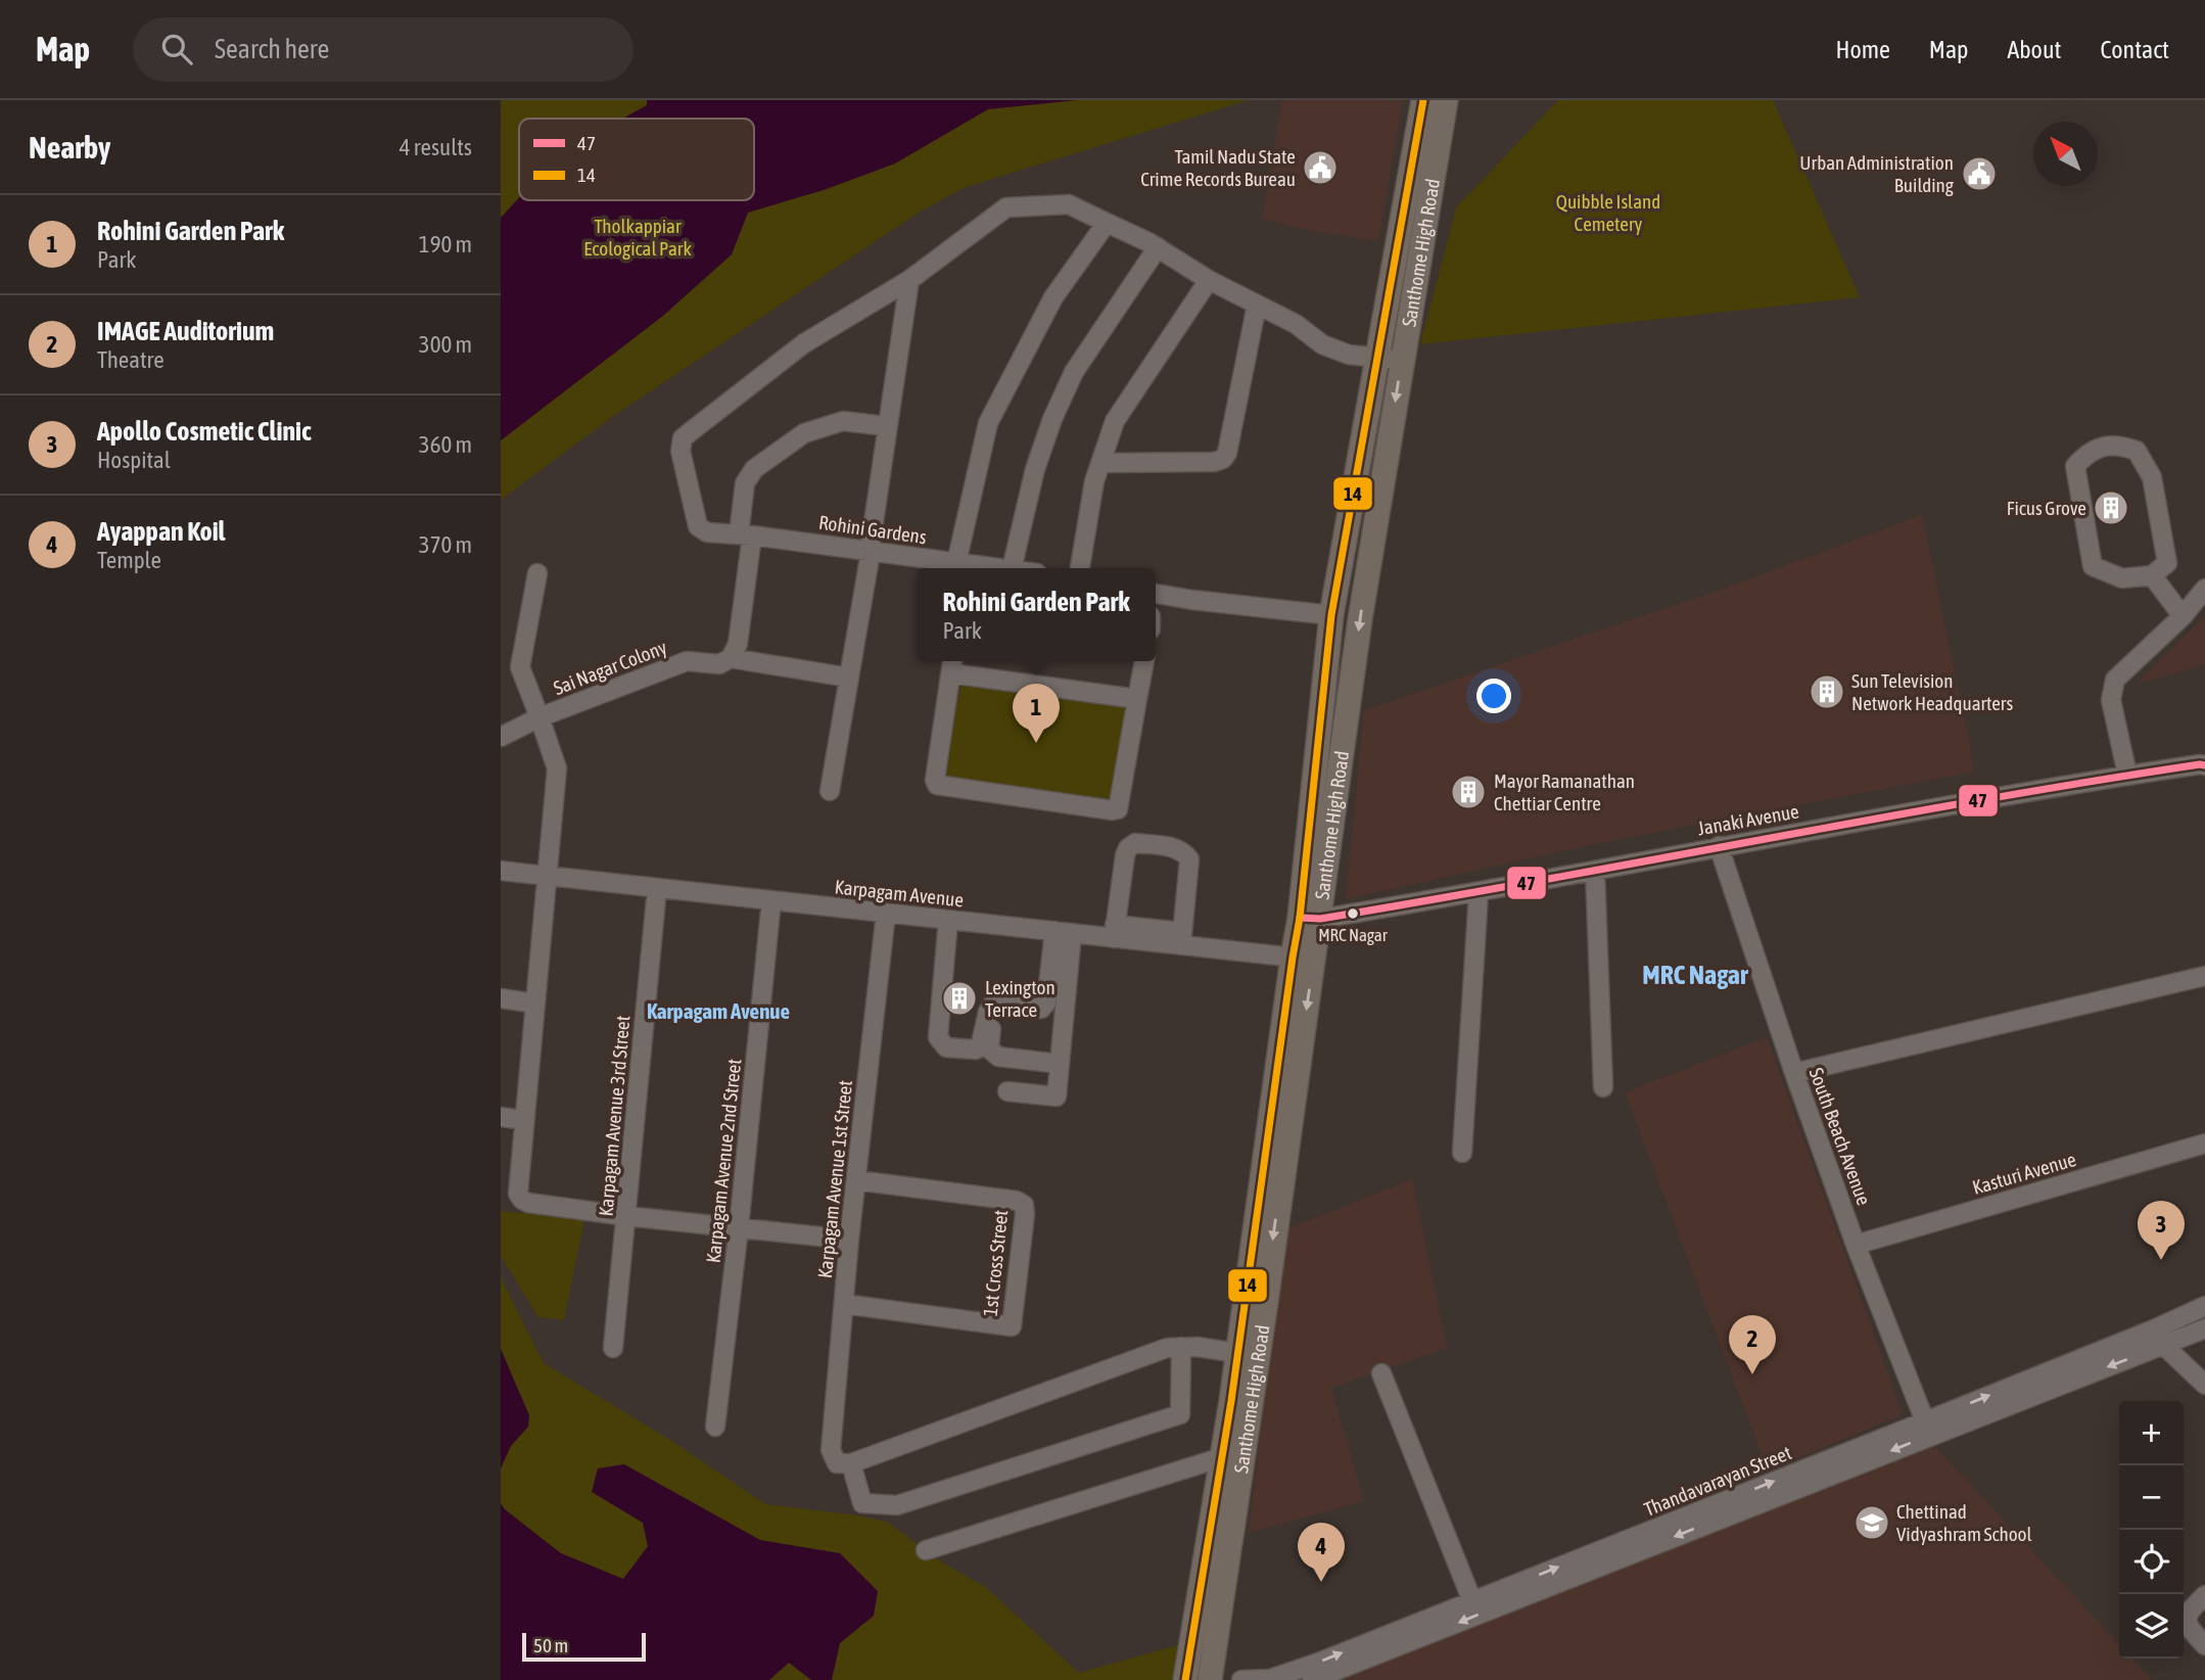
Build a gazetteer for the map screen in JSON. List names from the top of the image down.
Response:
{
  "streets": {
    "main road": ["Santhome High Road"],
    "street": [
      "Rohini Gardens",
      "Sai Nagar Colony",
      "Janaki Avenue",
      "Karpagam Avenue",
      "Karpagam Avenue 3rd Street",
      "South Beach Avenue",
      "Karpagam Avenue 2nd Street",
      "Kasturi Avenue",
      "Karpagam Avenue 1st Street",
      "1st Cross Street",
      "Thandavarayan Street"
    ]
  },
  "crossings": [
    ["Santhome High Road", "Janaki Avenue"],
    ["Santhome High Road", "Karpagam Avenue"],
    ["Sai Nagar Colony", "Karpagam Avenue"],
    ["Sai Nagar Colony", "Karpagam Avenue 3rd Street"],
    ["Janaki Avenue", "South Beach Avenue"],
    ["Karpagam Avenue", "Karpagam Avenue 3rd Street"],
    ["Karpagam Avenue", "Karpagam Avenue 2nd Street"],
    ["Karpagam Avenue", "Karpagam Avenue 1st Street"],
    ["South Beach Avenue", "Kasturi Avenue"],
    ["South Beach Avenue", "Thandavarayan Street"],
    ["Karpagam Avenue 1st Street", "1st Cross Street"]
  ],
  "districts": ["MRC Nagar", "Karpagam Avenue"],
  "parks": ["Quibble Island Cemetery", "Tholkappiar Ecological Park"],
  "places": {
    "public building": ["Tamil Nadu State Crime Records Bureau", "Urban Administration Building"],
    "building": [
      "Ficus Grove",
      "Sun Television Network Headquarters",
      "Mayor Ramanathan Chettiar Centre",
      "Lexington Terrace"
    ],
    "other": ["MRC Nagar"],
    "school or university": ["Chettinad Vidyashram School"]
  },
  "lines": ["transit line 14", "transit line 47"],
  "legend": ["47", "14"],
  "scale_bar": "50 m",
  "north": "top left",
  "page": {
    "header": "Map",
    "search": "Search here",
    "nav": [
      "Home",
      "Map",
      "About",
      "Contact"
    ],
    "heading": ["Nearby", "4 results"],
    "list": [
      {
        "mark": "1",
        "name": "Rohini Garden Park",
        "note": "Park",
        "value": "190 m"
      },
      {
        "mark": "2",
        "name": "IMAGE Auditorium",
        "note": "Theatre",
        "value": "300 m"
      },
      {
        "mark": "3",
        "name": "Apollo Cosmetic Clinic",
        "note": "Hospital",
        "value": "360 m"
      },
      {
        "mark": "4",
        "name": "Ayappan Koil",
        "note": "Temple",
        "value": "370 m"
      }
    ],
    "popup": ["Rohini Garden Park", "Park"],
    "pins": [
      "1",
      "3",
      "2",
      "4"
    ],
    "map_buttons": ["+", "−"],
    "scale": "50 m"
  }
}
